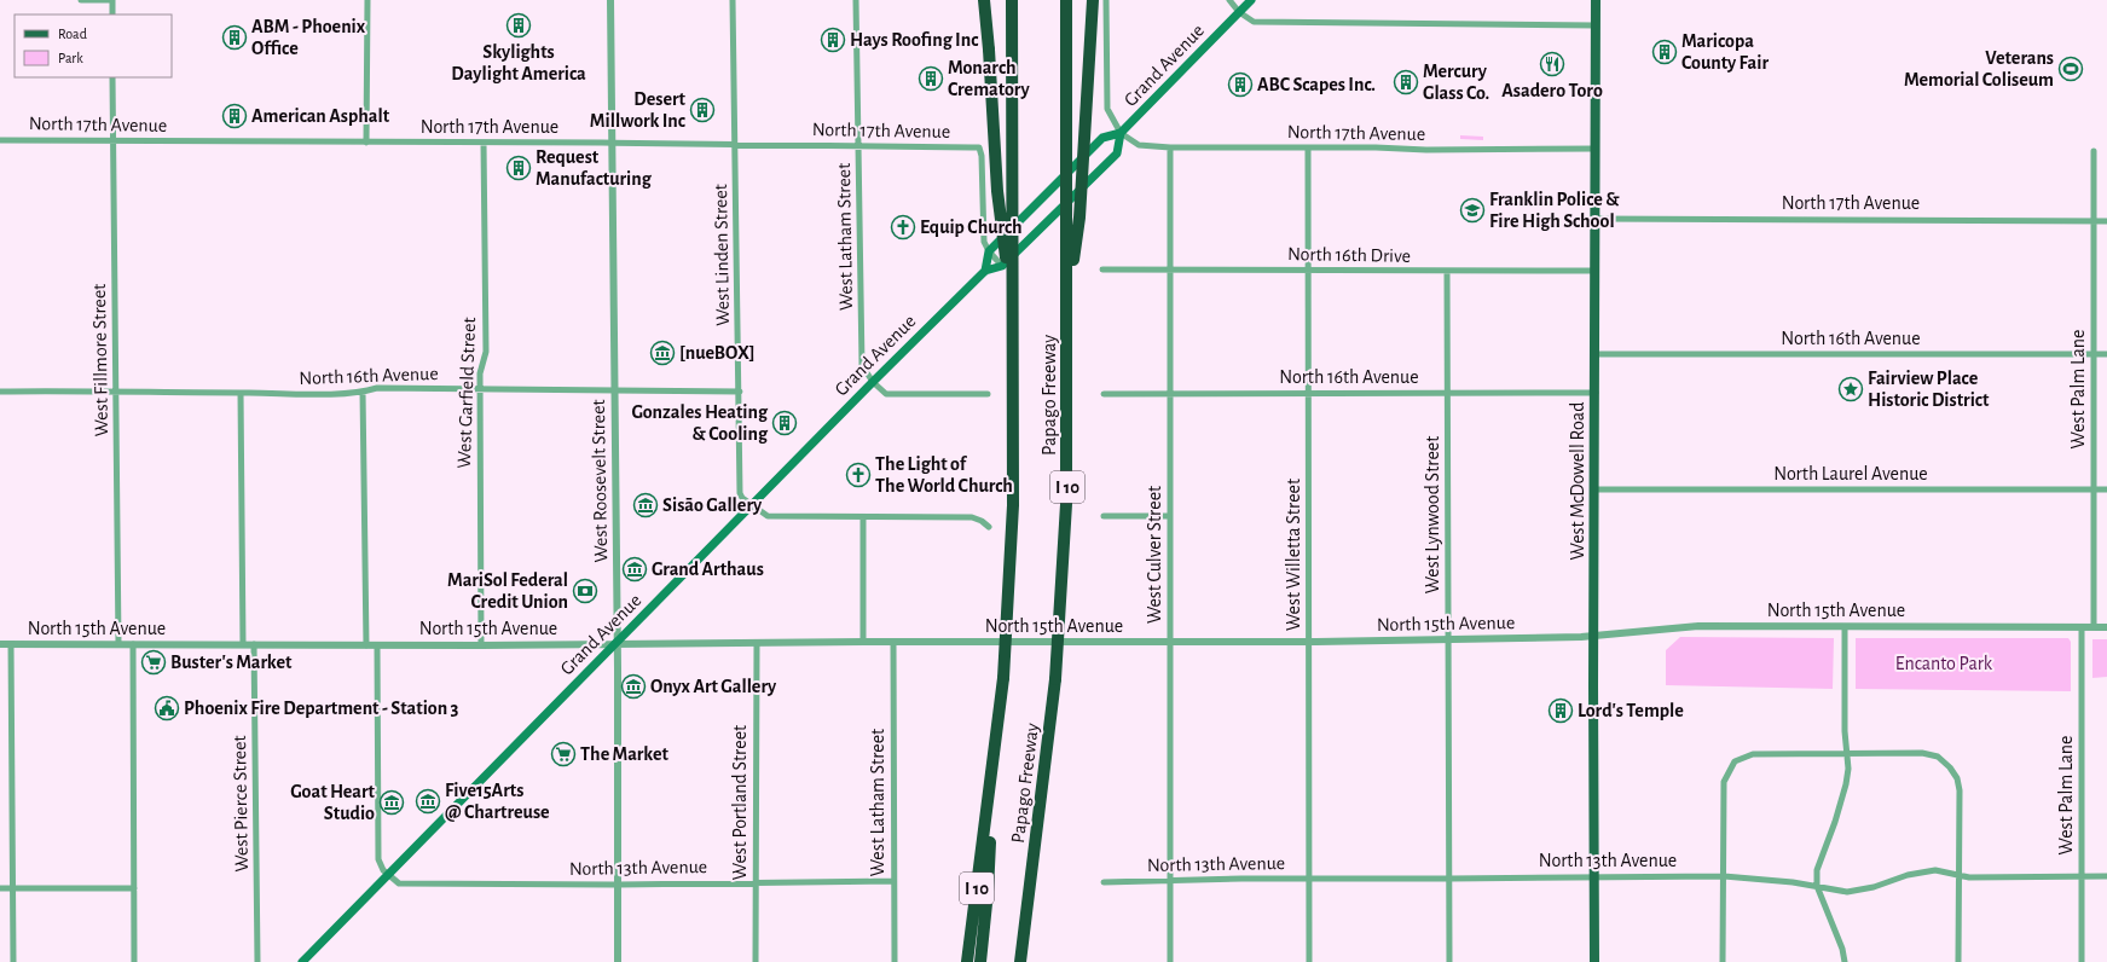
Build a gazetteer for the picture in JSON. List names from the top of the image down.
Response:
{
  "streets": {
    "highway": ["Papago Freeway", "I 10"],
    "main road": ["Grand Avenue", "West McDowell Road"],
    "street": [
      "North 17th Avenue",
      "West Latham Street",
      "West Linden Street",
      "North 16th Drive",
      "North 16th Avenue",
      "West Fillmore Street",
      "West Palm Lane",
      "West Garfield Street",
      "North Laurel Avenue",
      "West Roosevelt Street",
      "West Lynwood Street",
      "West Culver Street",
      "West Willetta Street",
      "North 15th Avenue",
      "West Portland Street",
      "West Pierce Street",
      "North 13th Avenue"
    ]
  },
  "crossings": [
    ["Grand Avenue", "North 17th Avenue"],
    ["Grand Avenue", "West Latham Street"],
    ["Grand Avenue", "West Linden Street"],
    ["Grand Avenue", "West Roosevelt Street"],
    ["Grand Avenue", "North 15th Avenue"],
    ["Grand Avenue", "North 13th Avenue"],
    ["North 17th Avenue", "West Latham Street"],
    ["North 17th Avenue", "West Linden Street"],
    ["North 17th Avenue", "West Fillmore Street"],
    ["North 17th Avenue", "West Palm Lane"],
    ["North 17th Avenue", "West Garfield Street"],
    ["North 17th Avenue", "West Roosevelt Street"],
    ["North 17th Avenue", "West McDowell Road"],
    ["North 17th Avenue", "West Culver Street"],
    ["North 17th Avenue", "West Willetta Street"],
    ["West Latham Street", "North 15th Avenue"],
    ["West Latham Street", "North 13th Avenue"],
    ["West Linden Street", "North 16th Avenue"],
    ["North 16th Drive", "West McDowell Road"],
    ["North 16th Drive", "West Lynwood Street"],
    ["North 16th Drive", "West Culver Street"],
    ["North 16th Drive", "West Willetta Street"],
    ["North 16th Avenue", "West Fillmore Street"],
    ["North 16th Avenue", "West Palm Lane"],
    ["North 16th Avenue", "West Garfield Street"],
    ["North 16th Avenue", "West Roosevelt Street"],
    ["North 16th Avenue", "West McDowell Road"],
    ["North 16th Avenue", "West Lynwood Street"],
    ["North 16th Avenue", "West Culver Street"],
    ["North 16th Avenue", "West Willetta Street"],
    ["West Fillmore Street", "North 15th Avenue"],
    ["West Palm Lane", "North Laurel Avenue"],
    ["West Palm Lane", "North 15th Avenue"],
    ["West Palm Lane", "North 13th Avenue"],
    ["West Garfield Street", "North 15th Avenue"],
    ["North Laurel Avenue", "West McDowell Road"],
    ["West Roosevelt Street", "North 15th Avenue"],
    ["West Roosevelt Street", "North 13th Avenue"],
    ["West McDowell Road", "North 15th Avenue"],
    ["West McDowell Road", "North 13th Avenue"],
    ["West Lynwood Street", "North 15th Avenue"],
    ["West Lynwood Street", "North 13th Avenue"],
    ["West Culver Street", "North 15th Avenue"],
    ["West Culver Street", "North 13th Avenue"],
    ["West Willetta Street", "North 15th Avenue"],
    ["West Willetta Street", "North 13th Avenue"],
    ["North 15th Avenue", "West Portland Street"],
    ["North 15th Avenue", "West Pierce Street"],
    ["West Portland Street", "North 13th Avenue"]
  ],
  "parks": ["Encanto Park"],
  "places": {
    "building": [
      "Skylights Daylight America",
      "ABM - Phoenix Office",
      "Hays Roofing Inc",
      "Maricopa County Fair",
      "Monarch Crematory",
      "Mercury Glass Co.",
      "ABC Scapes Inc.",
      "Desert Millwork Inc",
      "American Asphalt",
      "Request Manufacturing",
      "Gonzales Heating & Cooling",
      "Lord's Temple"
    ],
    "restaurant": ["Asadero Toro"],
    "sports": ["Veterans Memorial Coliseum"],
    "school or university": ["Franklin Police & Fire High School"],
    "church": ["Equip Church", "The Light of The World Church"],
    "museum": [
      "[nueBOX]",
      "Sisāo Gallery",
      "Grand Arthaus",
      "Onyx Art Gallery",
      "Five15Arts @ Chartreuse",
      "Goat Heart Studio"
    ],
    "place": ["Fairview Place Historic District"],
    "bank": ["MariSol Federal Credit Union"],
    "supermarket": ["Buster's Market", "The Market"],
    "public building": ["Phoenix Fire Department - Station 3"]
  },
  "legend": ["Road", "Park"]
}
